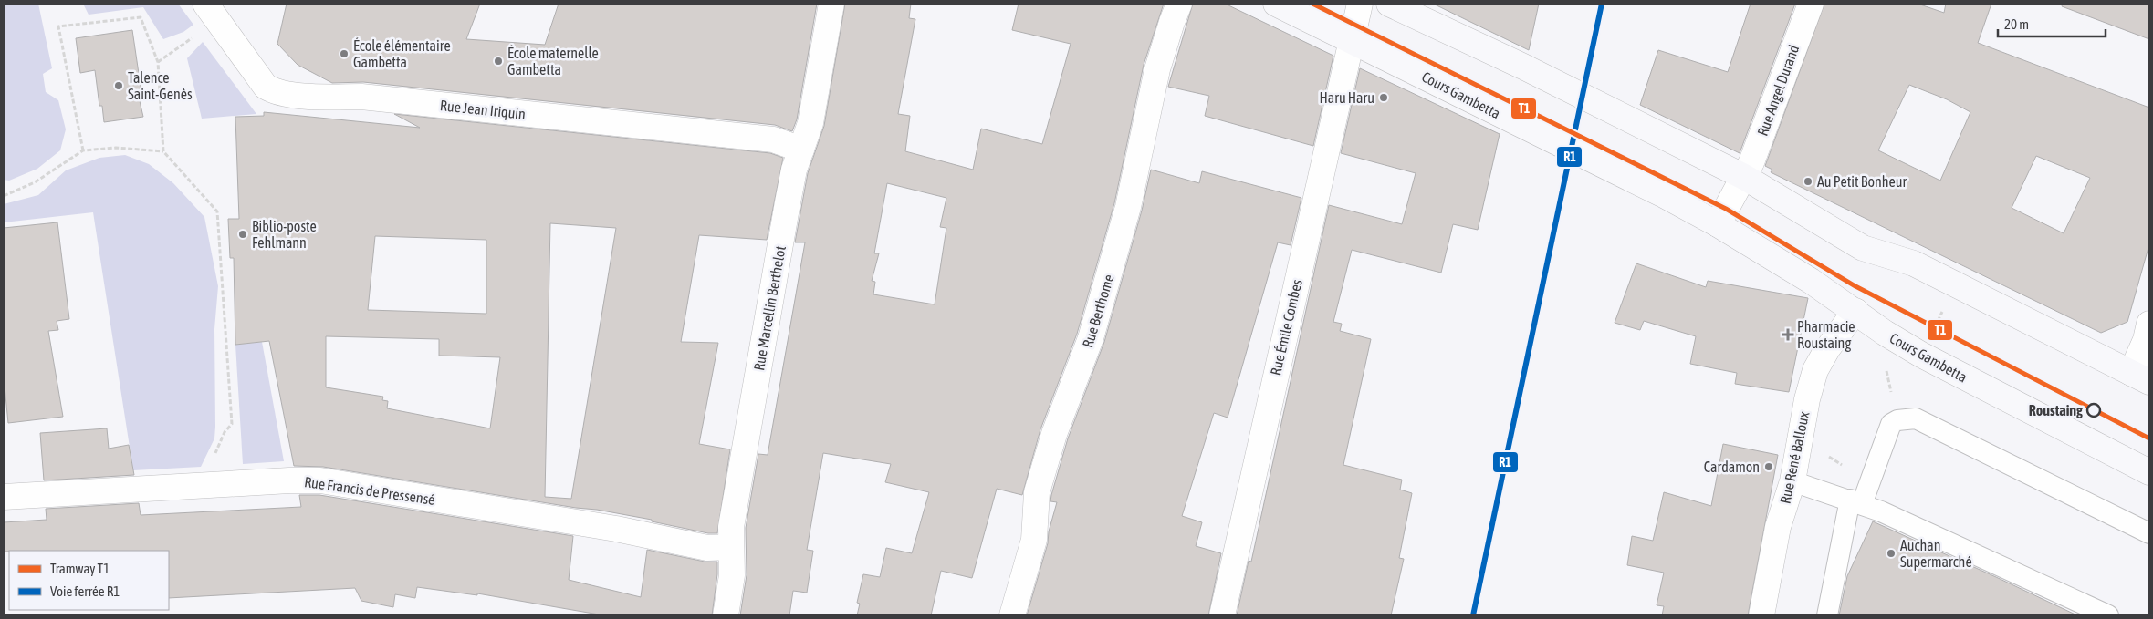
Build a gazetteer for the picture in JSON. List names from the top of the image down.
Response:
{
  "streets": {
    "main road": ["Cours Gambetta"],
    "street": [
      "Rue Angel Durand",
      "Rue Jean Iriquin",
      "Rue Marcellin Berthelot",
      "Rue Berthome",
      "Rue Émile Combes",
      "Rue René Balloux",
      "Rue Francis de Pressensé"
    ]
  },
  "crossings": [
    ["Cours Gambetta", "Rue Émile Combes"],
    ["Cours Gambetta", "Rue René Balloux"],
    ["Rue Jean Iriquin", "Rue Marcellin Berthelot"],
    ["Rue Marcellin Berthelot", "Rue Francis de Pressensé"]
  ],
  "places": {
    "other": [
      "École élémentaire Gambetta",
      "École maternelle Gambetta",
      "Talence Saint-Genès",
      "Haru Haru",
      "Au Petit Bonheur",
      "Biblio-poste Fehlmann",
      "Roustaing",
      "Cardamon",
      "Auchan Supermarché"
    ],
    "health": ["Pharmacie Roustaing"]
  },
  "lines": ["tram line T1", "rail line R1"],
  "legend": ["Tramway T1", "Voie ferrée R1"],
  "scale_bar": "20 m"
}
